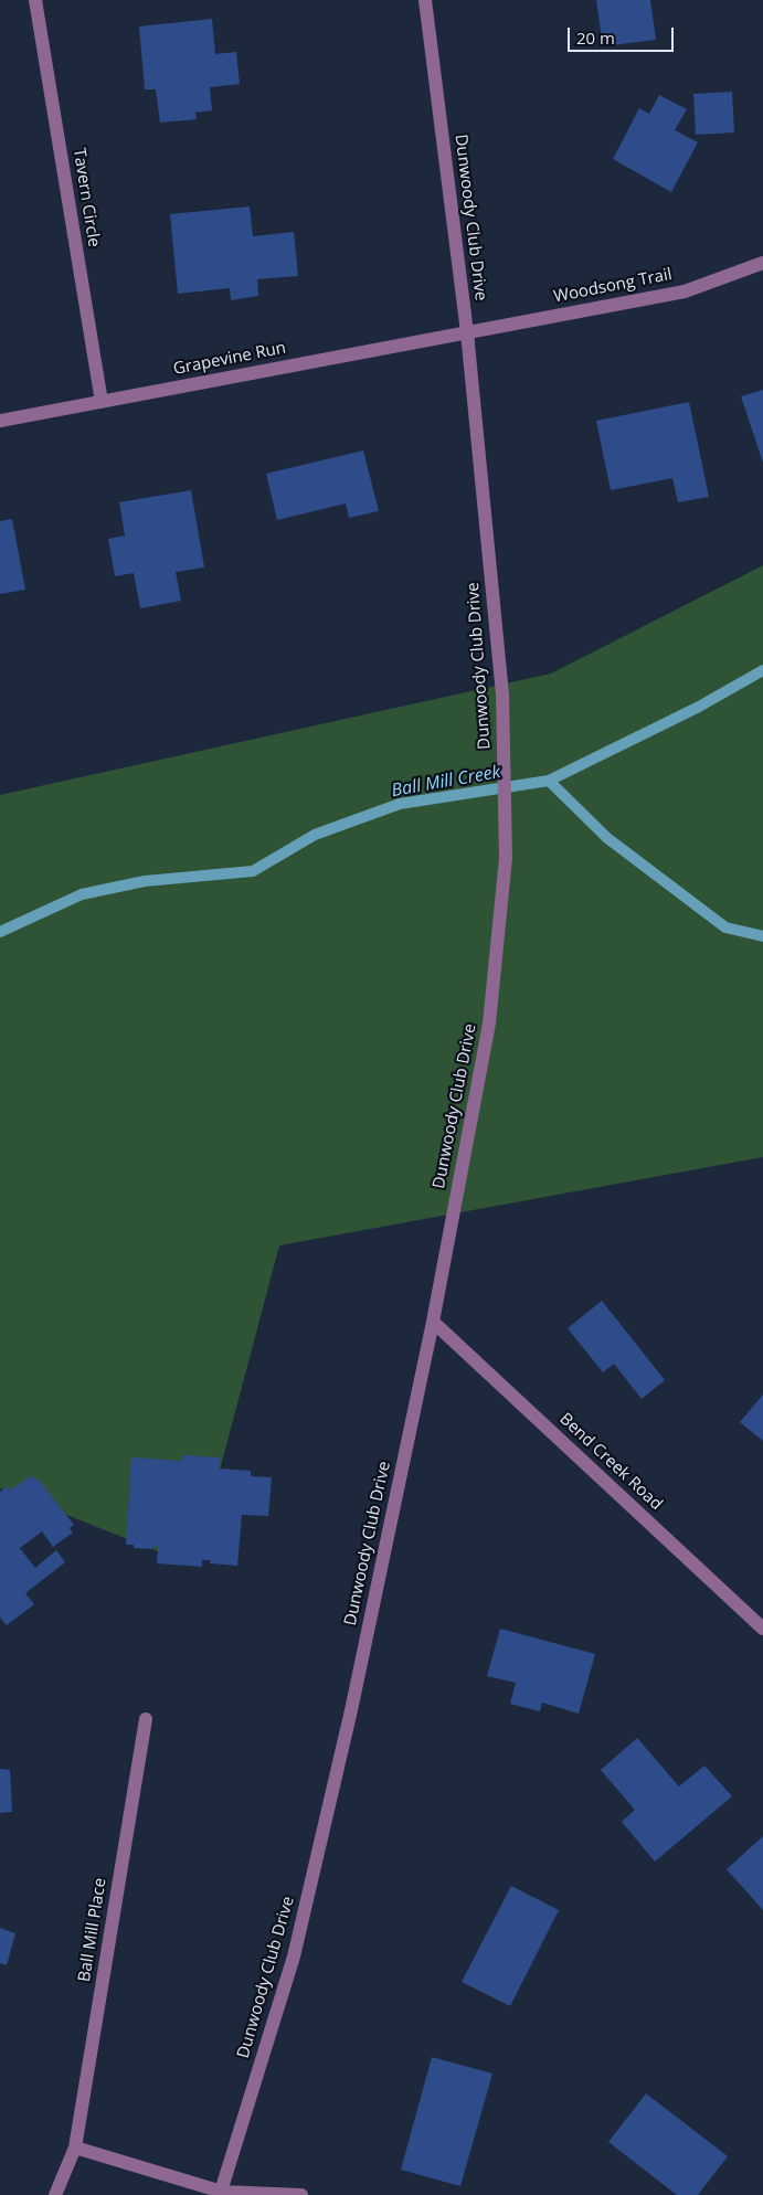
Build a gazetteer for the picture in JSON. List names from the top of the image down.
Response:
{
  "streets": {
    "street": [
      "Tavern Circle",
      "Dunwoody Club Drive",
      "Woodsong Trail",
      "Grapevine Run",
      "Bend Creek Road",
      "Ball Mill Place"
    ]
  },
  "crossings": [
    ["Tavern Circle", "Grapevine Run"],
    ["Dunwoody Club Drive", "Woodsong Trail"],
    ["Dunwoody Club Drive", "Grapevine Run"],
    ["Dunwoody Club Drive", "Bend Creek Road"],
    ["Woodsong Trail", "Grapevine Run"]
  ],
  "water": ["Ball Mill Creek"],
  "scale_bar": "20 m"
}
